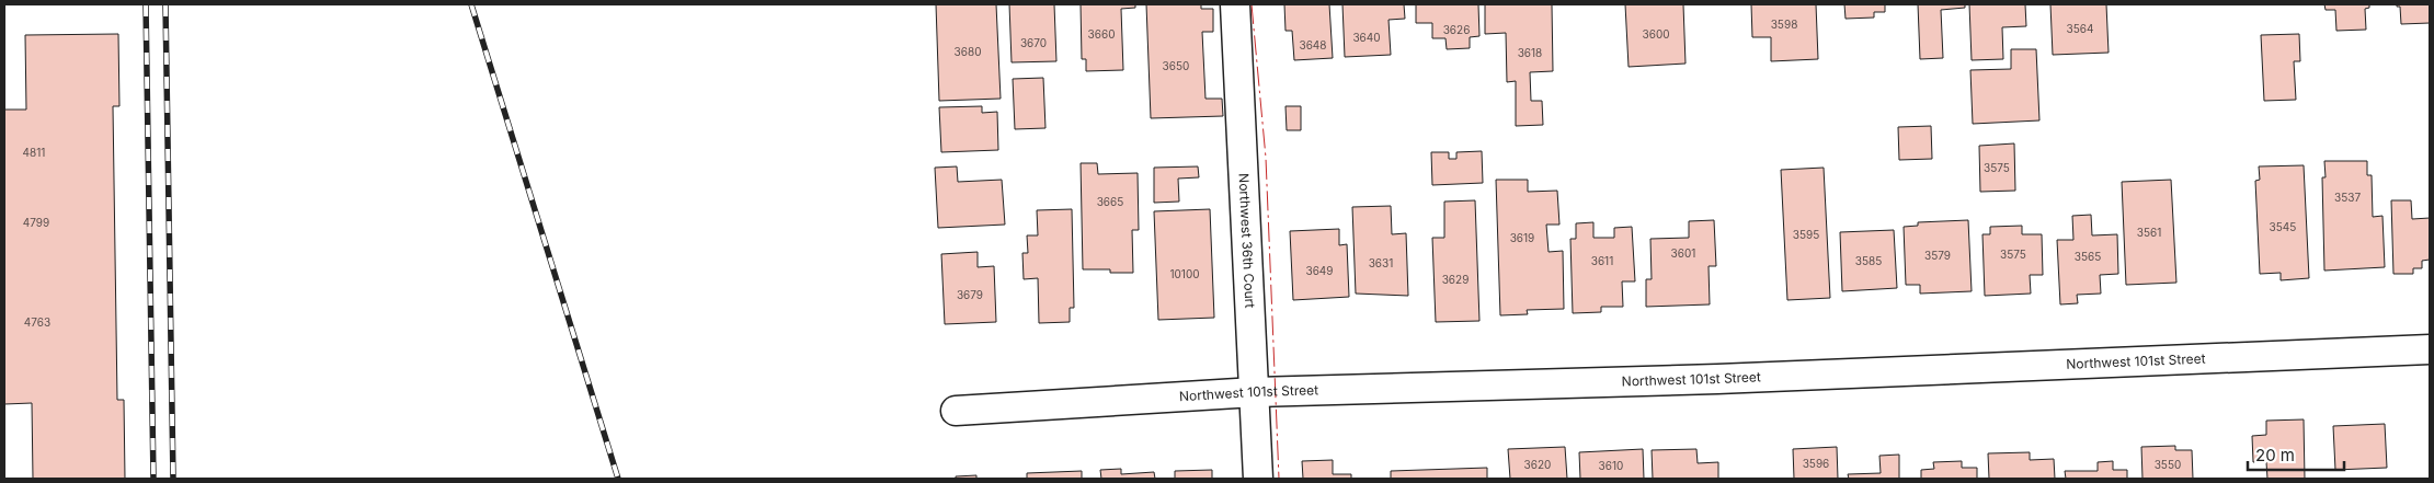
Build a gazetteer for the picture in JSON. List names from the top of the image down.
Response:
{
  "streets": {
    "street": ["Northwest 36th Court", "Northwest 101st Street"]
  },
  "crossings": [
    ["Northwest 36th Court", "Northwest 101st Street"]
  ],
  "house_numbers": [
    "3598",
    "3564",
    "3626",
    "3660",
    "3600",
    "3640",
    "3670",
    "3648",
    "3680",
    "3618",
    "3650",
    "4811",
    "3575",
    "3537",
    "3665",
    "4799",
    "3545",
    "3561",
    "3595",
    "3619",
    "3601",
    "3575",
    "3579",
    "3565",
    "3611",
    "3585",
    "3631",
    "3649",
    "10100",
    "3629",
    "3679",
    "4763",
    "3596",
    "3620",
    "3550",
    "3610"
  ],
  "scale_bar": "20 m"
}
